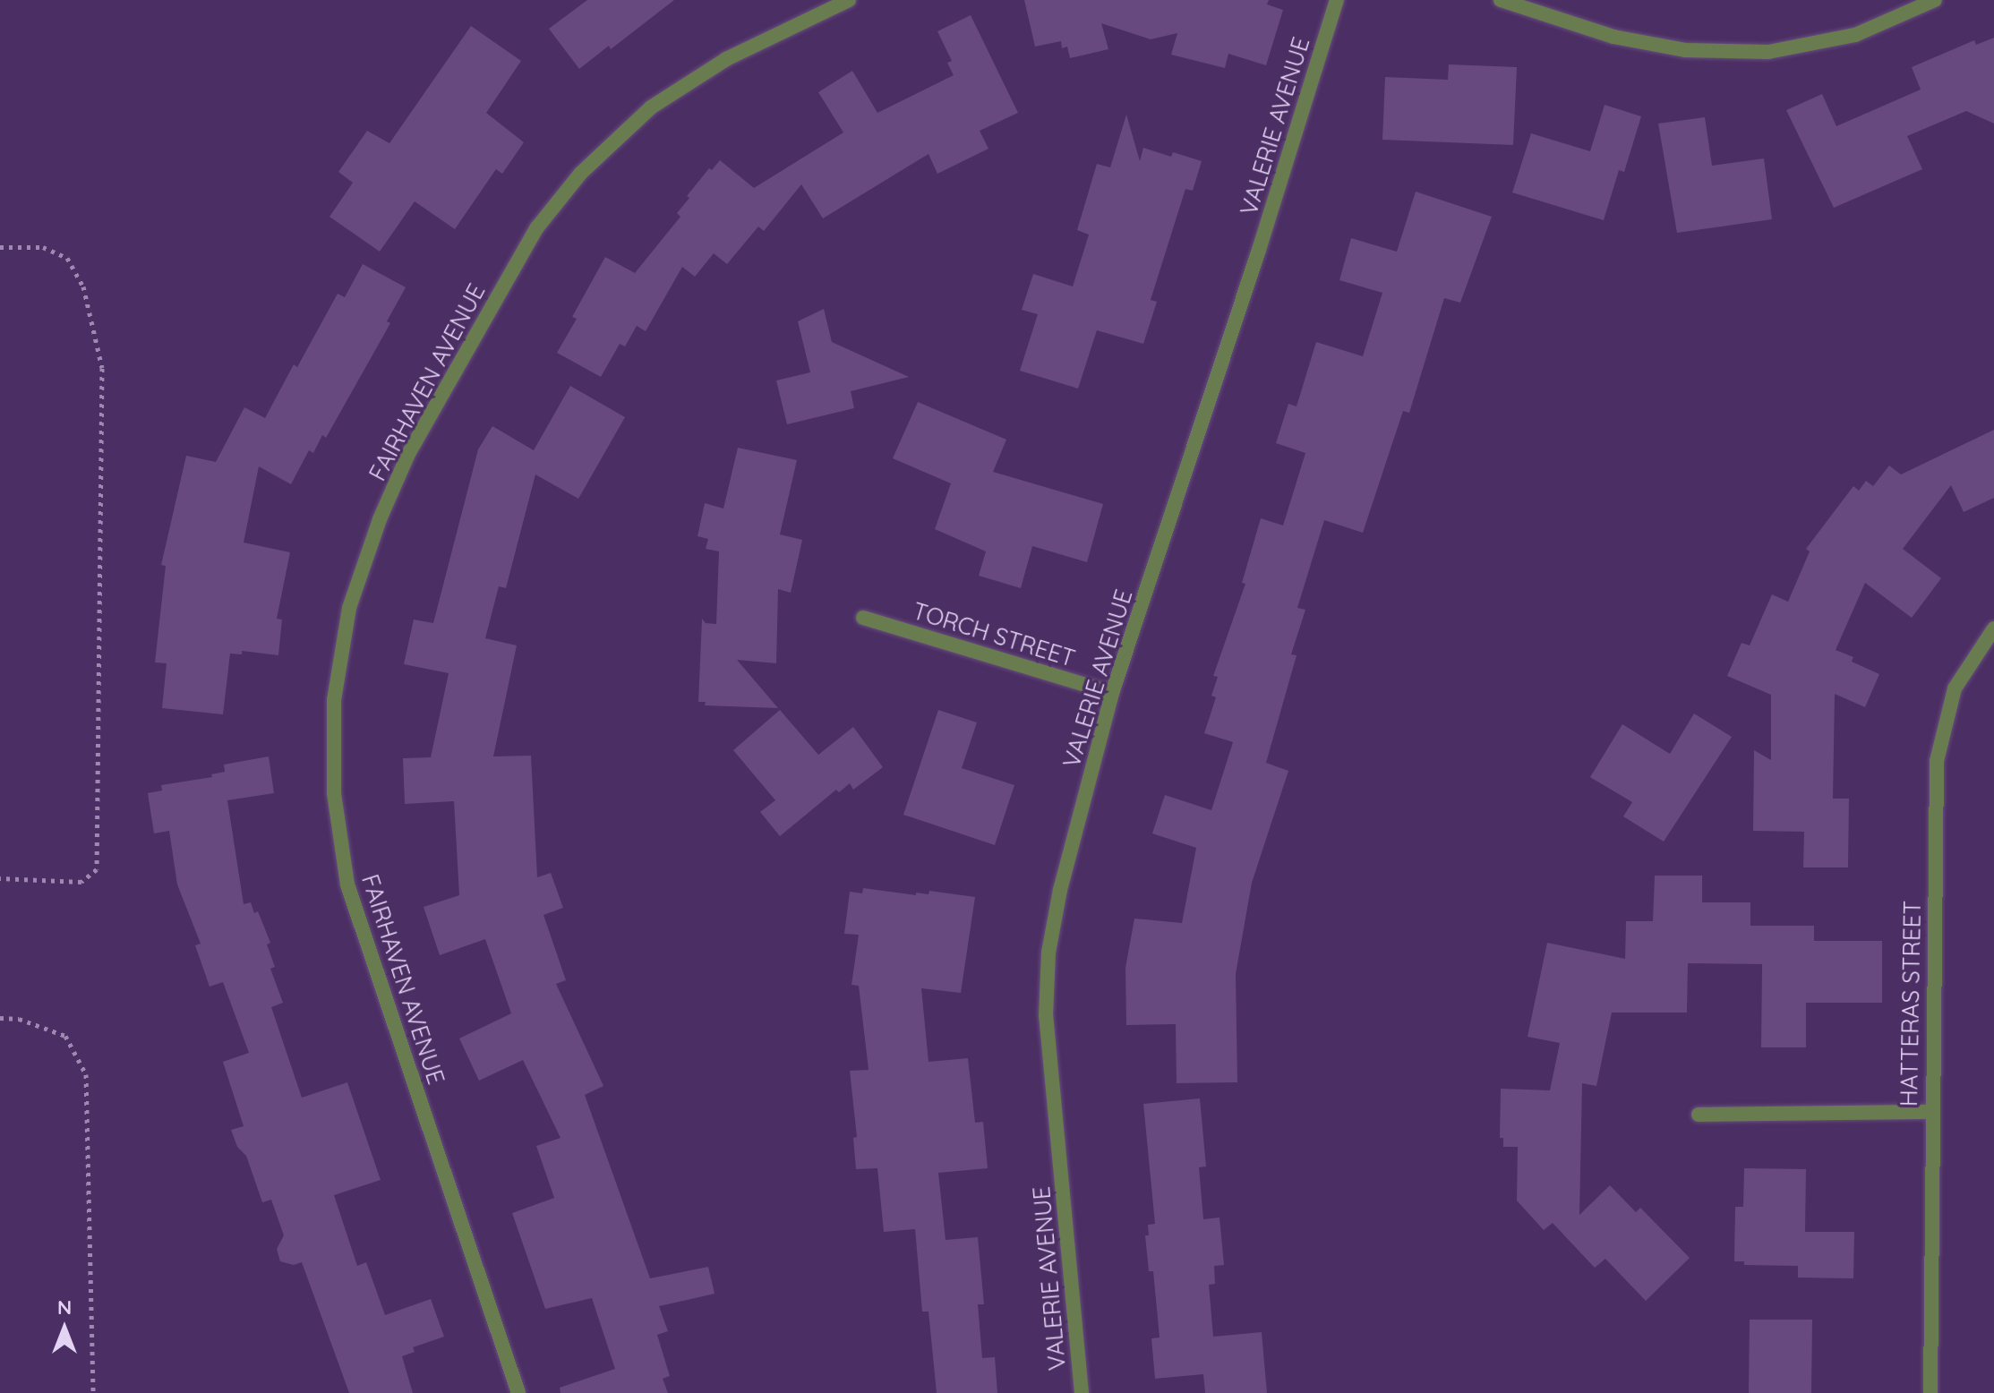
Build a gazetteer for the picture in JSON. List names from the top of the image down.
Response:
{
  "streets": {
    "street": [
      "VALERIE AVENUE",
      "FAIRHAVEN AVENUE",
      "TORCH STREET",
      "HATTERAS STREET"
    ]
  },
  "crossings": [
    ["VALERIE AVENUE", "TORCH STREET"]
  ],
  "north": "top"
}
